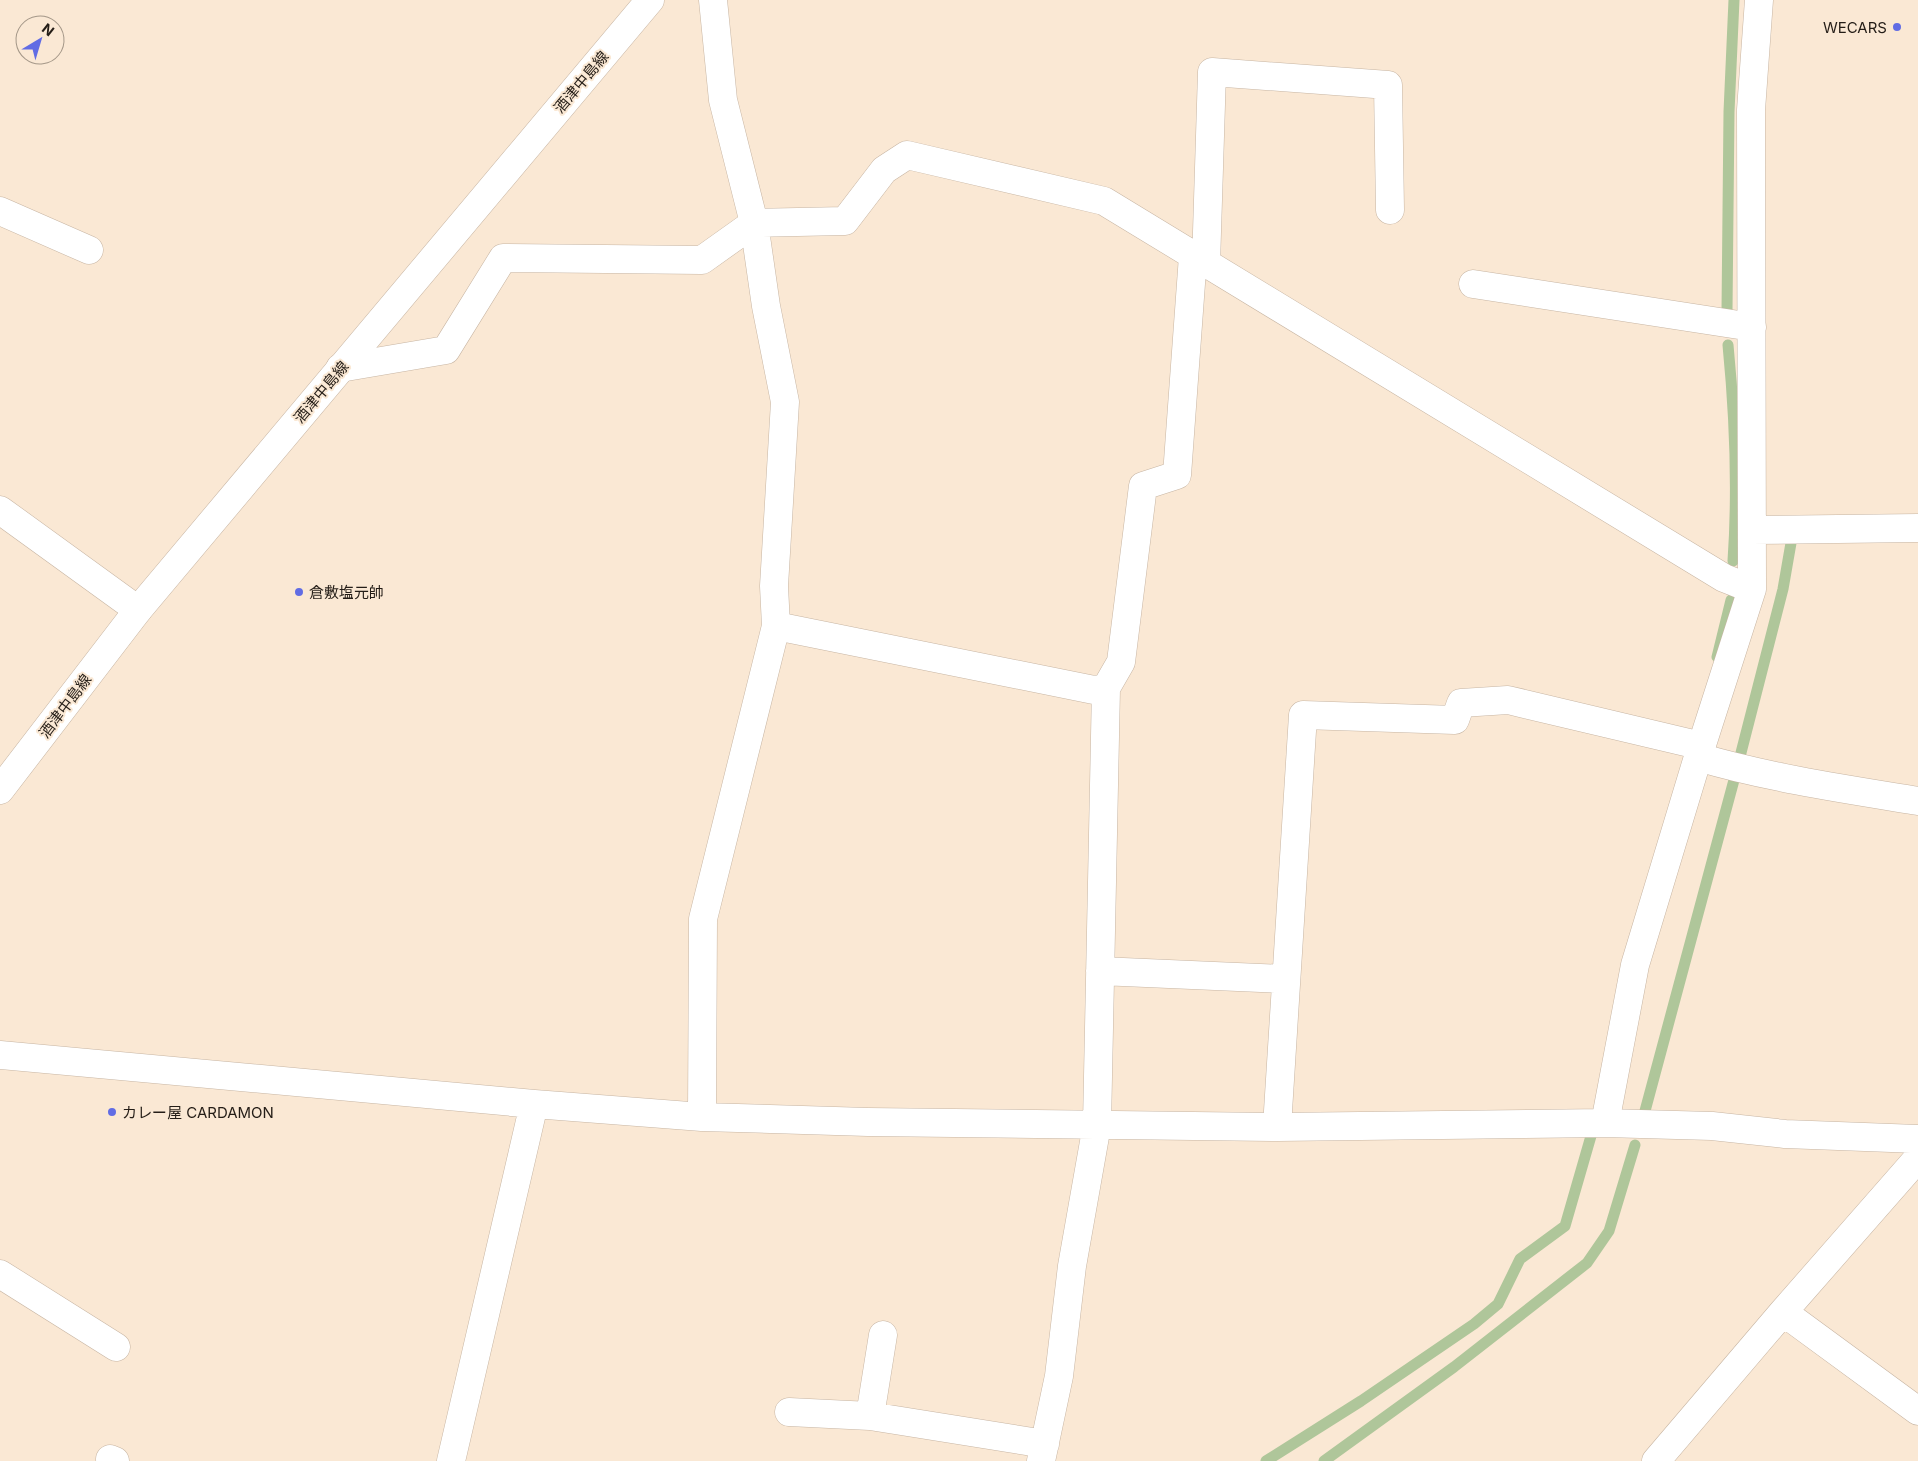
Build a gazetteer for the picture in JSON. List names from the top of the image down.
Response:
{
  "streets": {
    "street": ["酒津中島線"]
  },
  "places": ["WECARS", "倉敷塩元帥", "カレー屋 CARDAMON"],
  "north": "top right"
}
